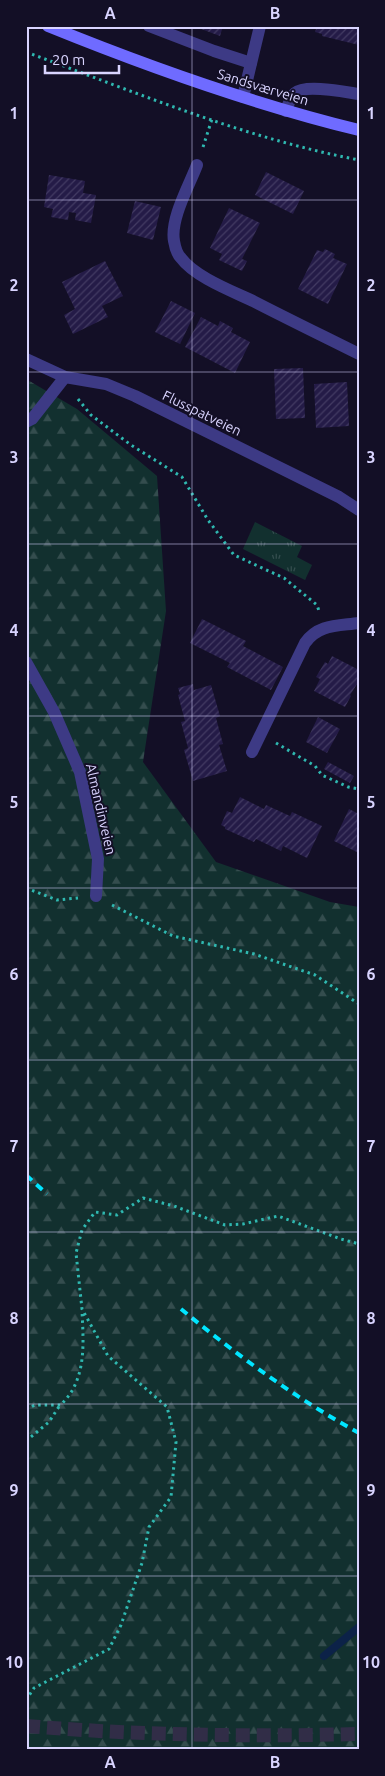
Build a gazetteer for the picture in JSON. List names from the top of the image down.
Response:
{
  "streets": {
    "main road": ["Sandsværveien"],
    "street": ["Flusspatveien", "Almandinveien"]
  },
  "scale_bar": "20 m",
  "grid": {
    "columns": ["A", "B"],
    "rows": [
      "1",
      "2",
      "3",
      "4",
      "5",
      "6",
      "7",
      "8",
      "9",
      "10"
    ]
  }
}
